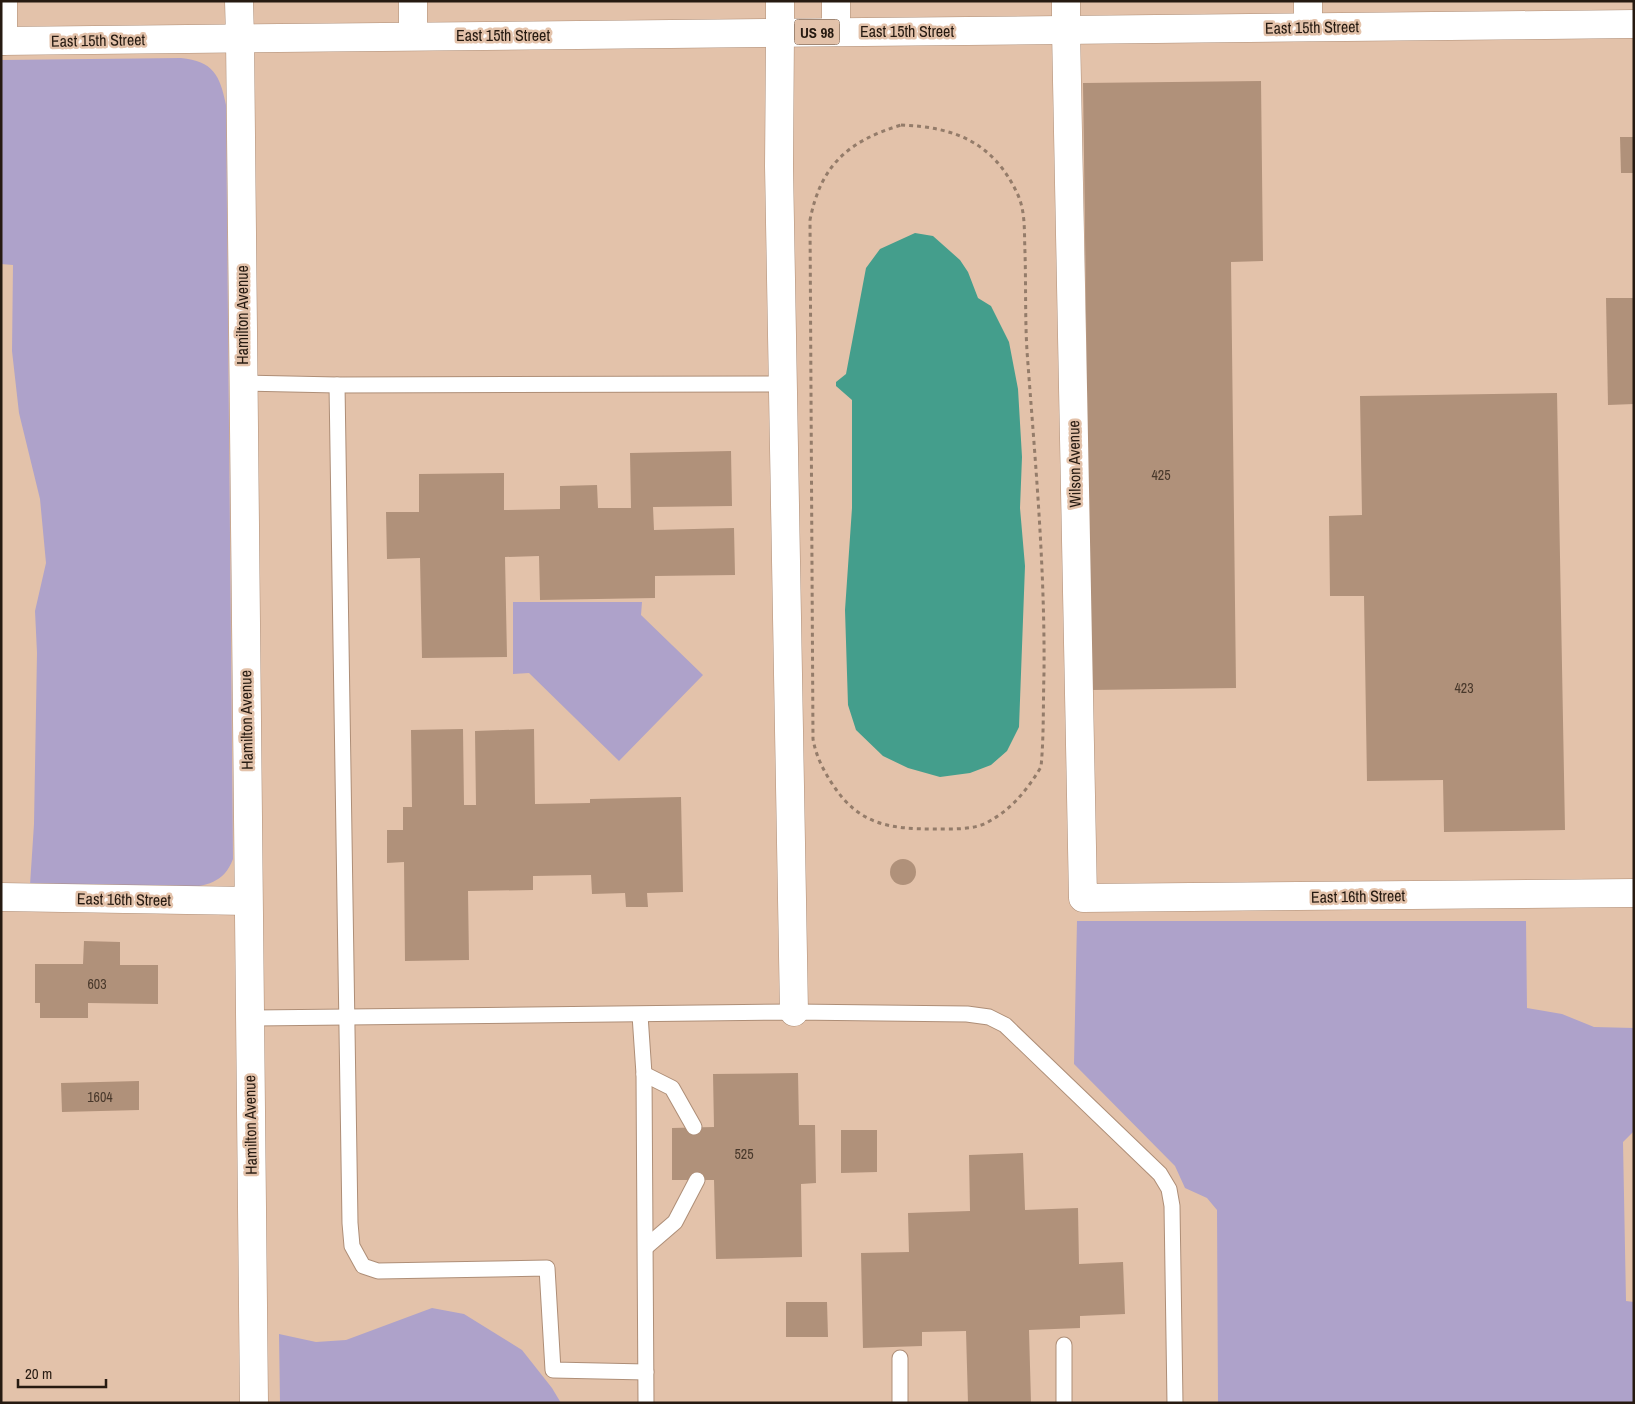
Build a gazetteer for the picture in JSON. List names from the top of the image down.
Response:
{
  "streets": {
    "street": [
      "East 15th Street",
      "US 98",
      "Hamilton Avenue",
      "Wilson Avenue",
      "East 16th Street"
    ]
  },
  "crossings": [
    ["East 15th Street", "Hamilton Avenue"],
    ["East 15th Street", "Wilson Avenue"],
    ["Hamilton Avenue", "East 16th Street"],
    ["Wilson Avenue", "East 16th Street"]
  ],
  "house_numbers": [
    "425",
    "423",
    "603",
    "1604",
    "525"
  ],
  "scale_bar": "20 m"
}
